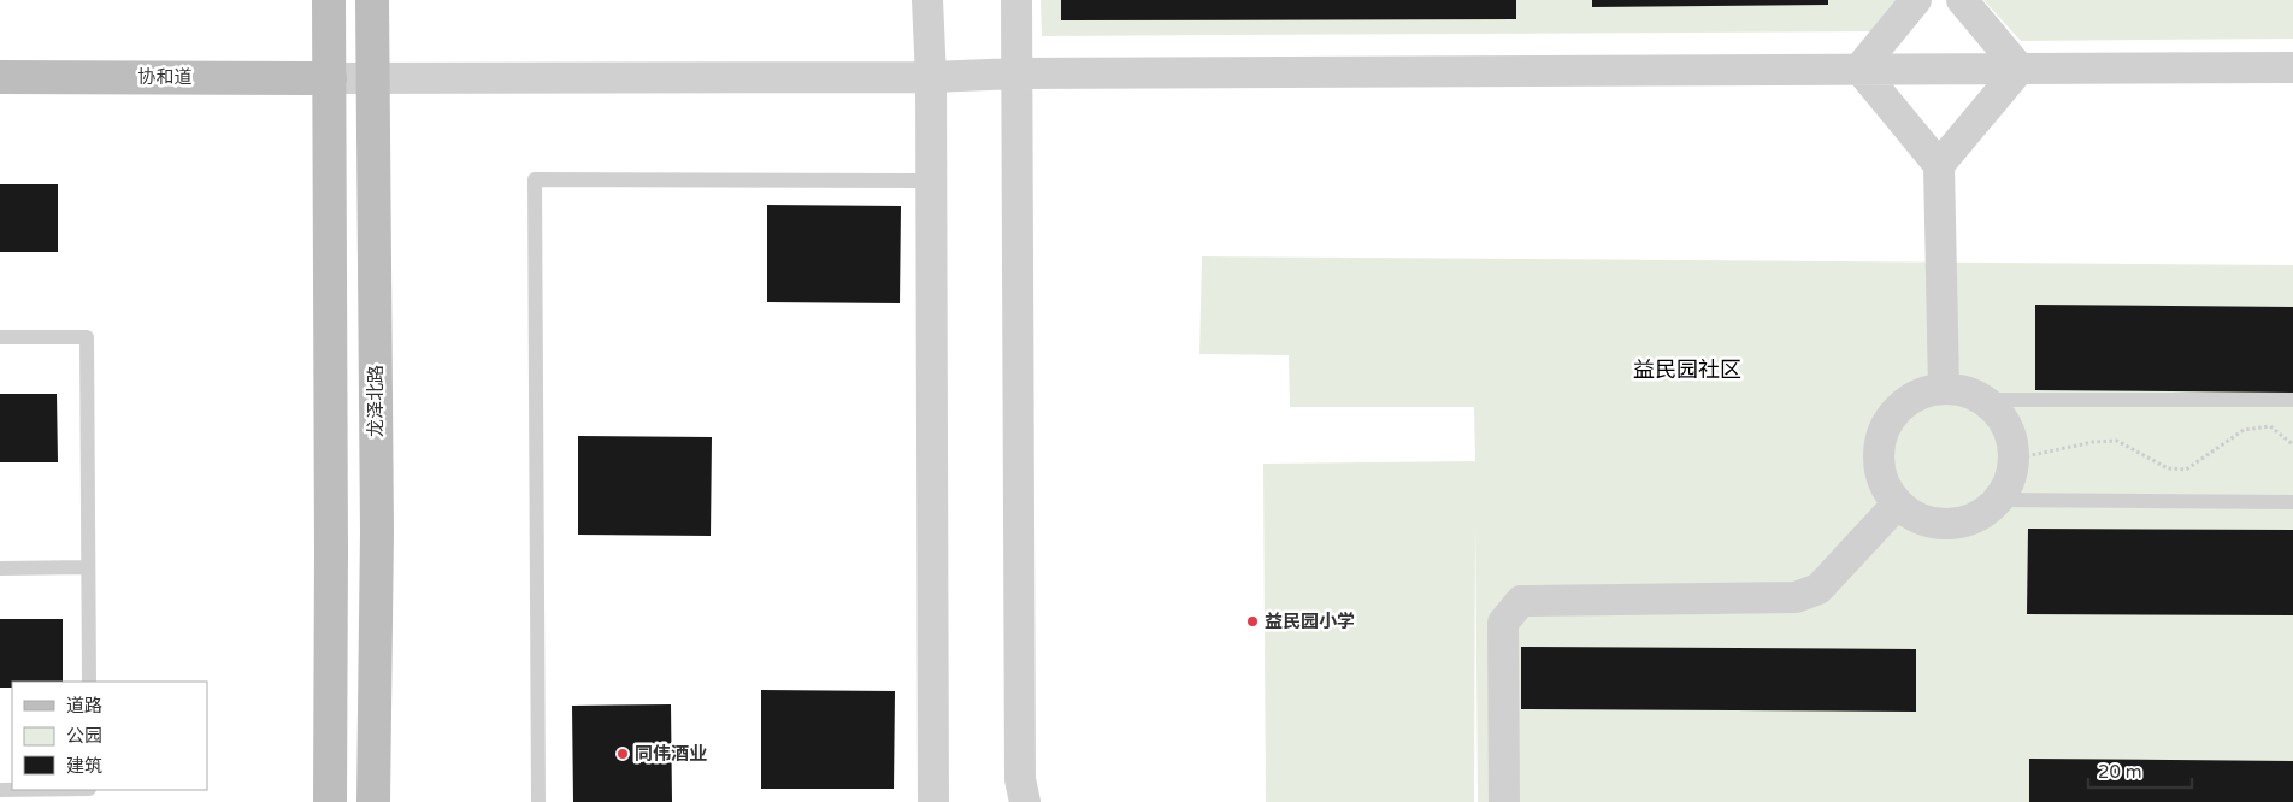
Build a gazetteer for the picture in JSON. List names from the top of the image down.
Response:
{
  "streets": {
    "main road": ["协和道", "龙泽北路"]
  },
  "districts": ["益民园社区"],
  "places": ["益民园小学", "同伟酒业"],
  "legend": ["道路", "公园", "建筑"],
  "scale_bar": "20 m"
}
